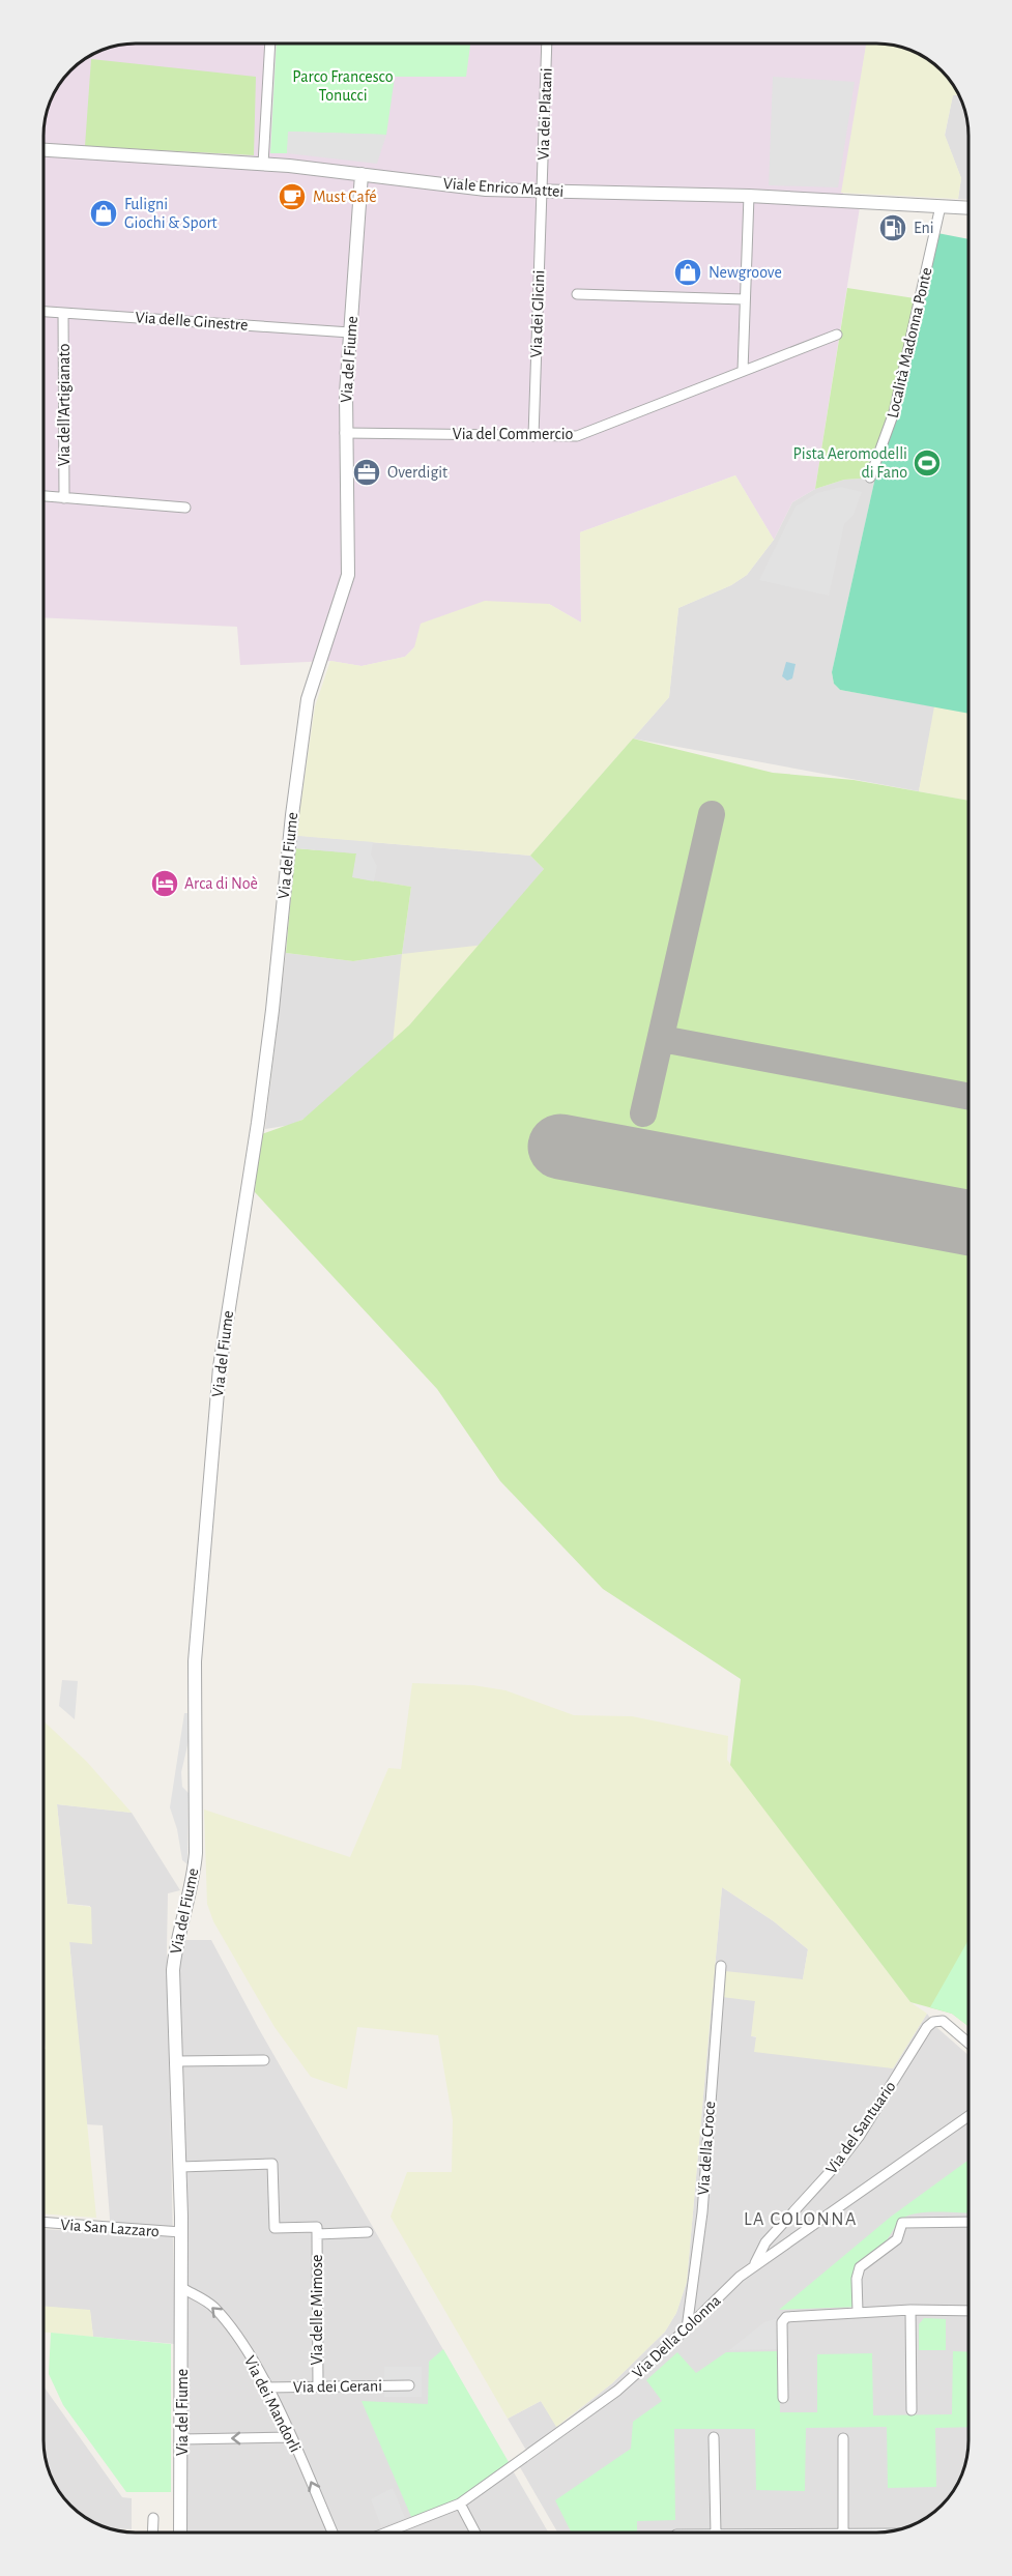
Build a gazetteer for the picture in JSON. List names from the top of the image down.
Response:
{
  "streets": {
    "street": [
      "Via dei Platani",
      "Viale Enrico Mattei",
      "Via dei Glicini",
      "Via delle Ginestre",
      "Località Madonna Ponte",
      "Via del Fiume",
      "Via dell'Artigianato",
      "Via del Commercio",
      "Via del Santuario",
      "Via della Croce",
      "Via San Lazzaro",
      "Via delle Mimose",
      "Via Della Colonna",
      "Via dei Gerani",
      "Via dei Mandorli"
    ]
  },
  "crossings": [
    ["Via dei Platani", "Viale Enrico Mattei"],
    ["Via dei Platani", "Via dei Glicini"],
    ["Viale Enrico Mattei", "Via dei Glicini"],
    ["Viale Enrico Mattei", "Località Madonna Ponte"],
    ["Viale Enrico Mattei", "Via del Fiume"],
    ["Via dei Glicini", "Via del Commercio"],
    ["Via delle Ginestre", "Via del Fiume"],
    ["Via delle Ginestre", "Via dell'Artigianato"],
    ["Via del Fiume", "Via del Commercio"],
    ["Via del Fiume", "Via San Lazzaro"],
    ["Via del Fiume", "Via dei Mandorli"],
    ["Via del Santuario", "Via Della Colonna"],
    ["Via della Croce", "Via Della Colonna"],
    ["Via delle Mimose", "Via dei Gerani"],
    ["Via dei Gerani", "Via dei Mandorli"]
  ],
  "one_way": ["Via dei Mandorli"],
  "districts": ["LA COLONNA"],
  "parks": ["Parco Francesco Tonucci"],
  "places": {
    "cafe": ["Must Café"],
    "shop": ["Fuligni Giochi & Sport", "Newgroove"],
    "fuel station": ["Eni"],
    "sports": ["Pista Aeromodelli di Fano"],
    "office": ["Overdigit"],
    "hotel": ["Arca di Noè"]
  }
}
